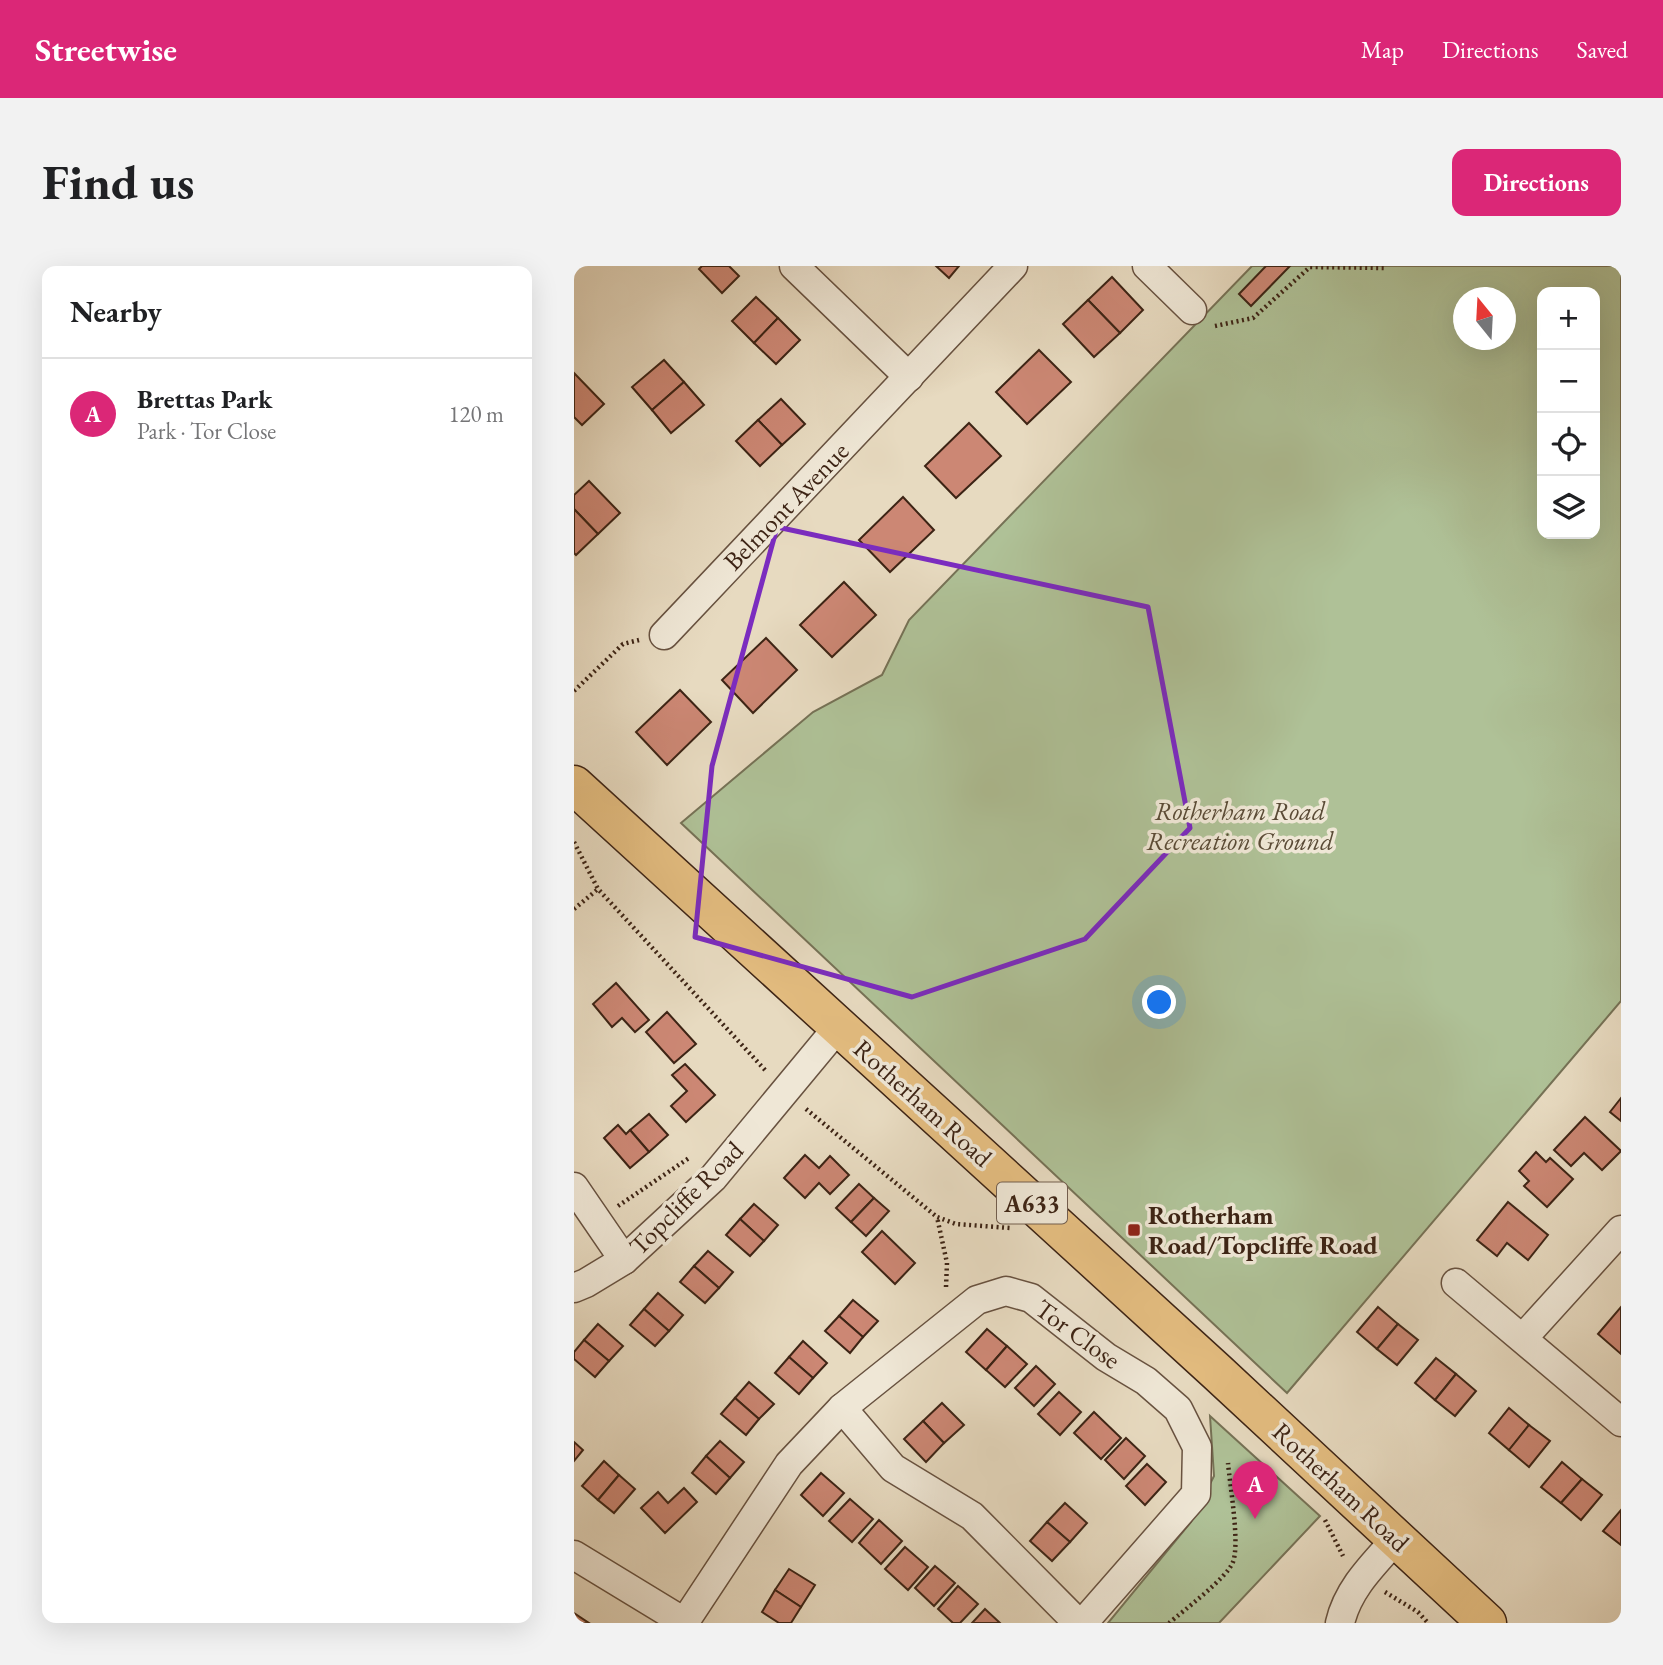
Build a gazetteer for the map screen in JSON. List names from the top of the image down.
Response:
{
  "streets": {
    "main road": ["Rotherham Road", "A633"],
    "street": ["Belmont Avenue", "Topcliffe Road", "Tor Close"]
  },
  "crossings": [
    ["Rotherham Road", "Topcliffe Road"]
  ],
  "parks": ["Rotherham Road Recreation Ground"],
  "places": {
    "transit": ["Rotherham Road/Topcliffe Road"]
  },
  "north": "top",
  "page": {
    "header": "Streetwise",
    "nav": ["Map", "Directions", "Saved"],
    "buttons": "Directions",
    "title": "Find us",
    "heading": "Nearby",
    "map_buttons": ["+", "−"],
    "list": [
      {
        "mark": "A",
        "name": "Brettas Park",
        "note": "Park · Tor Close",
        "value": "120 m"
      }
    ],
    "pins": "A"
  }
}
